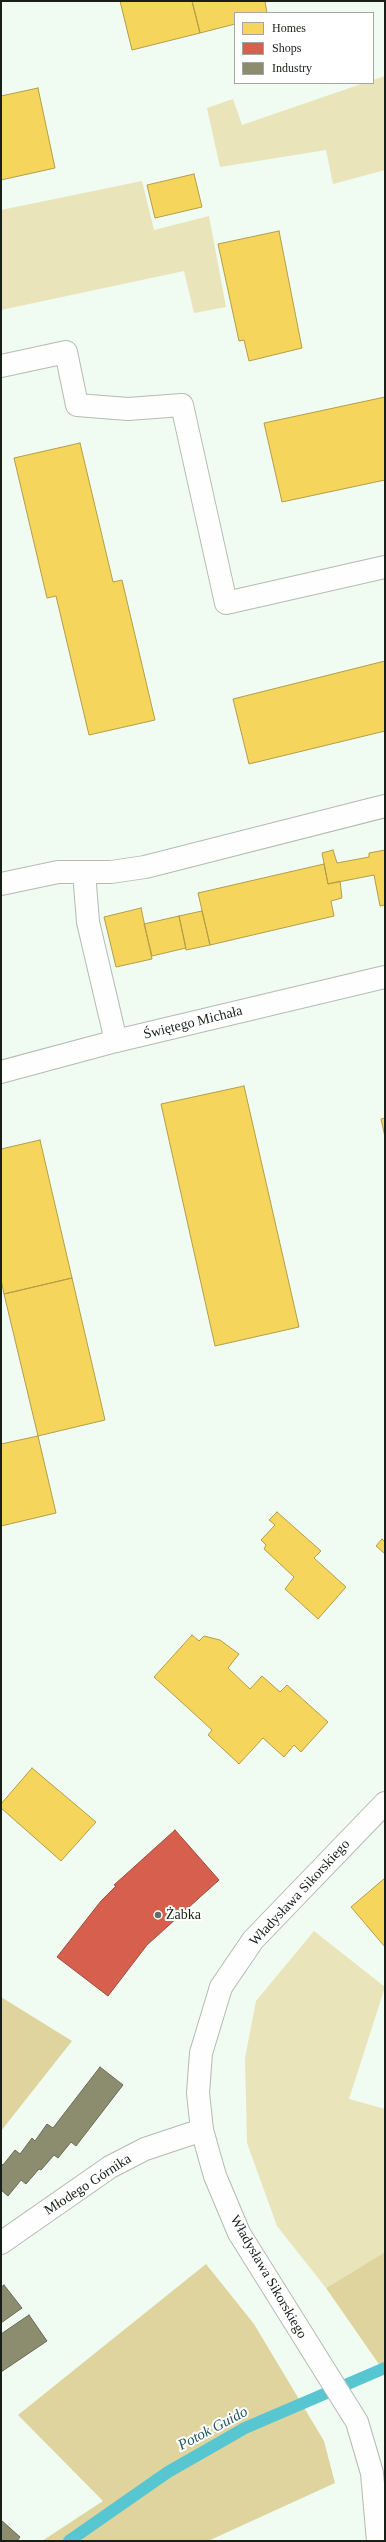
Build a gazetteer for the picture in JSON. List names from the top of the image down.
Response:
{
  "streets": {
    "street": ["Świętego Michała", "Władysława Sikorskiego", "Młodego Górnika"]
  },
  "crossings": [
    ["Władysława Sikorskiego", "Młodego Górnika"]
  ],
  "water": ["Potok Guido"],
  "places": ["Żabka"],
  "legend": ["Homes", "Shops", "Industry"]
}
